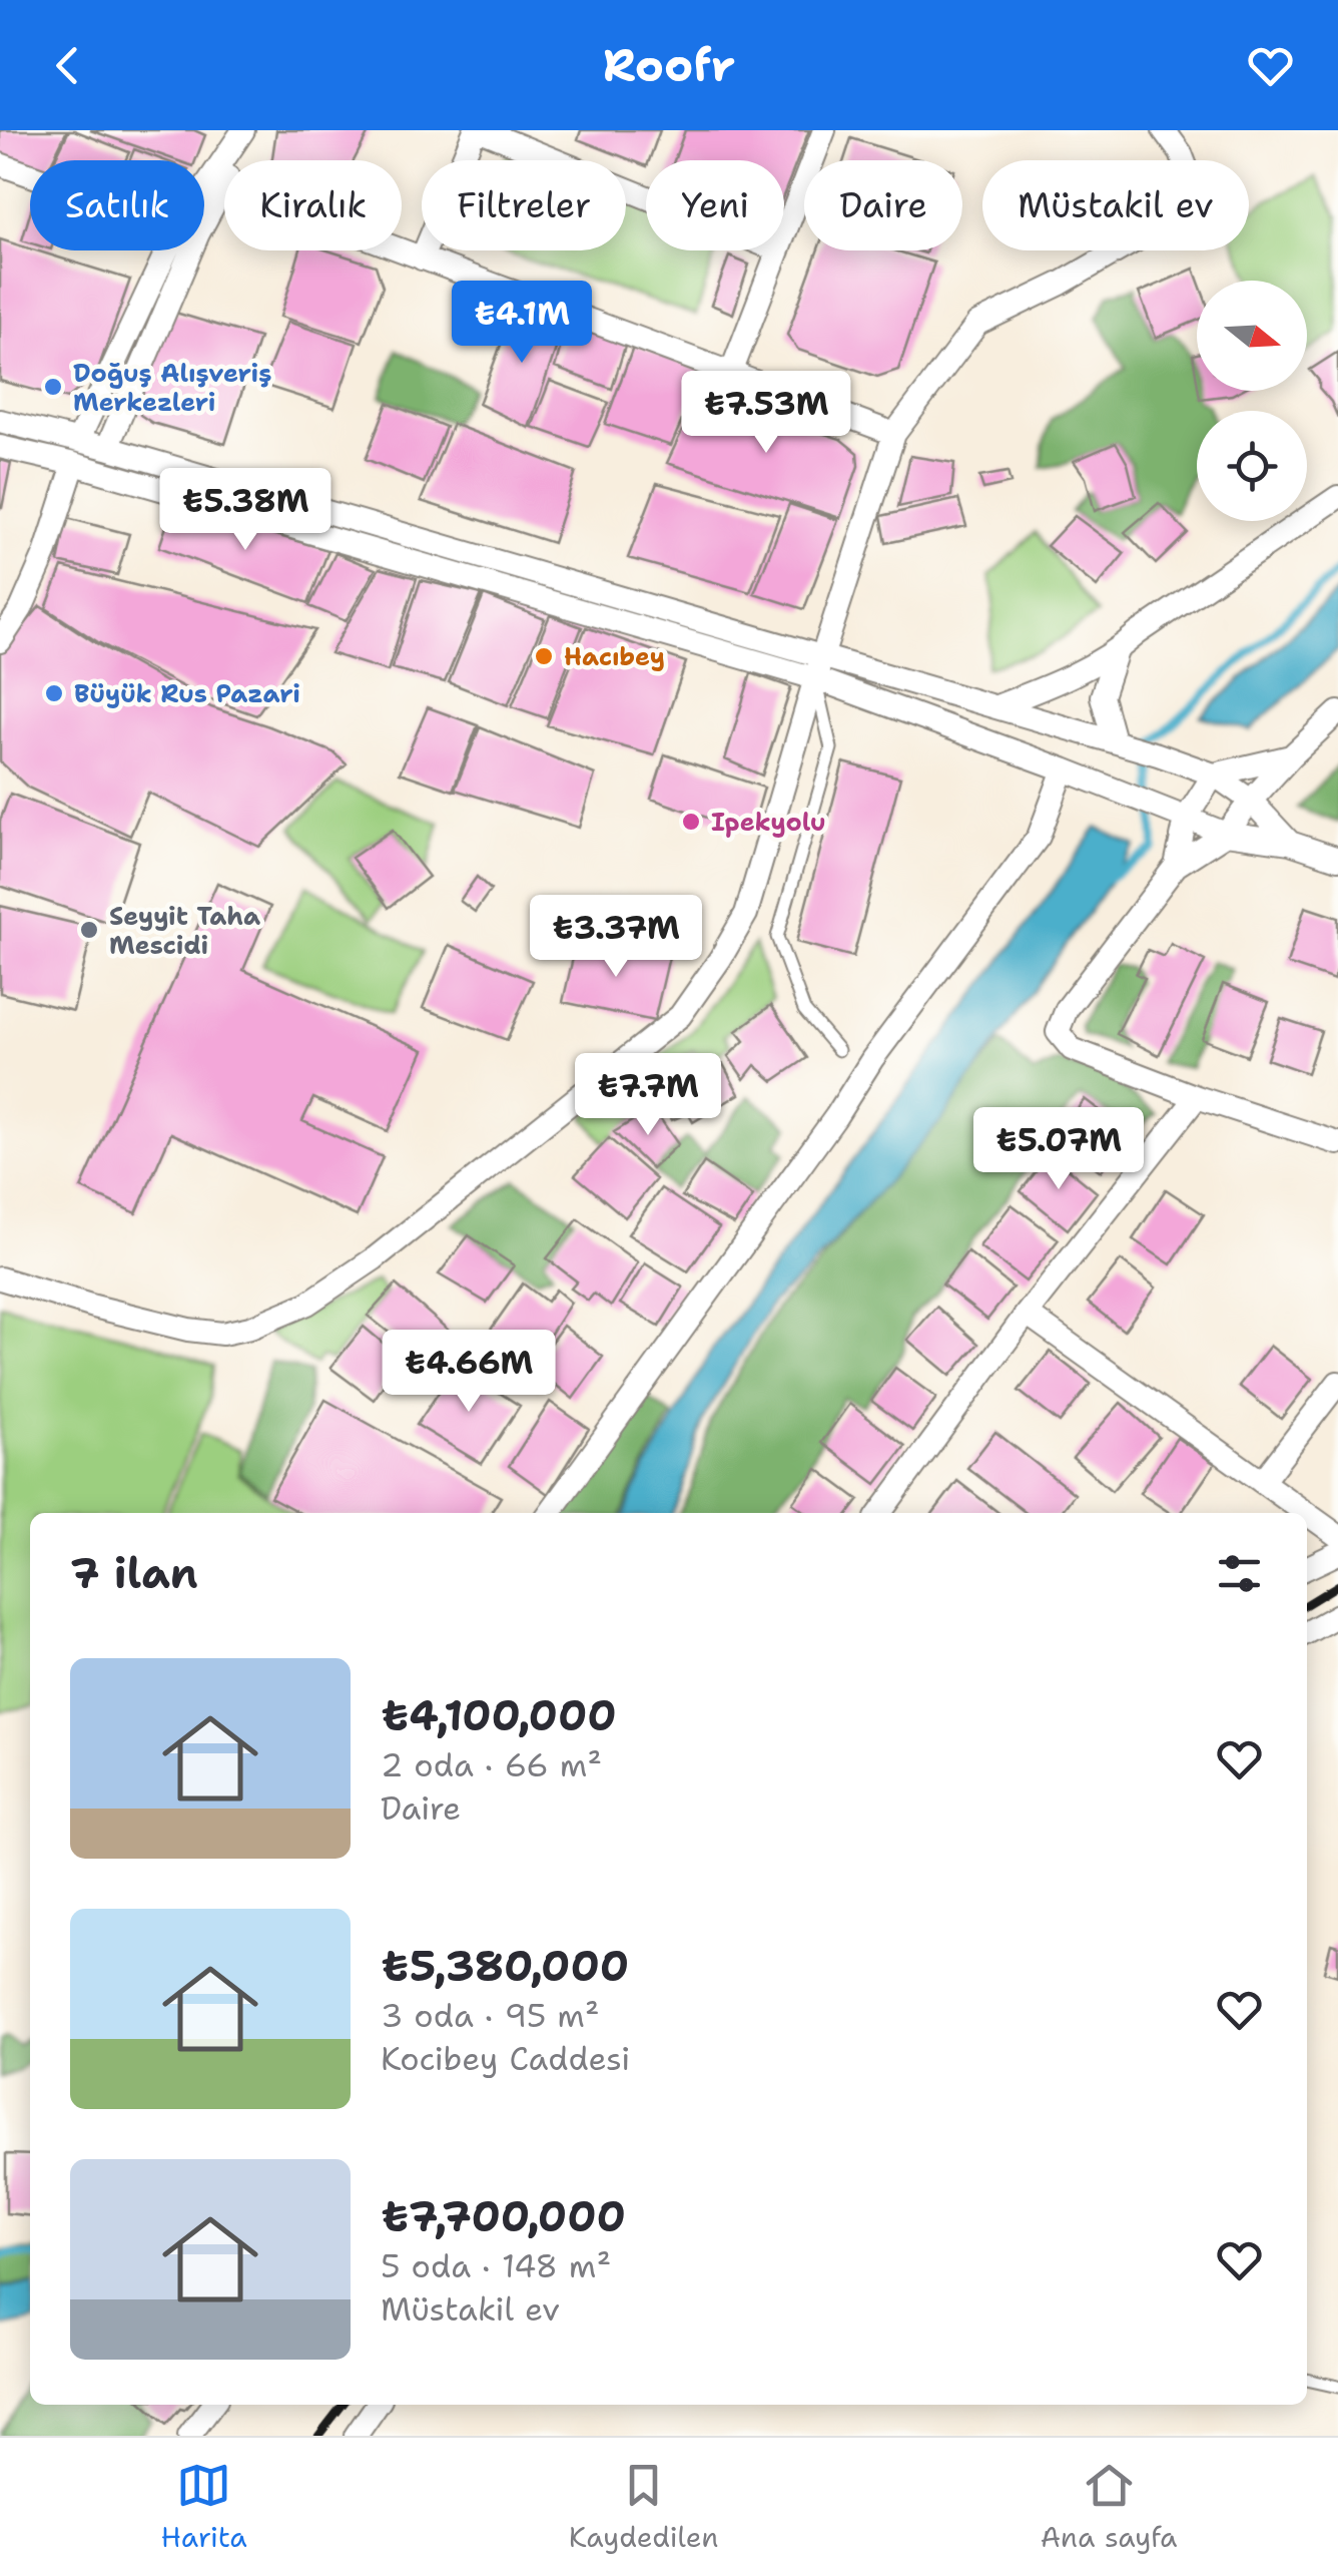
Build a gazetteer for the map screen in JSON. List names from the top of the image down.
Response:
{
  "places": [
    "Doğuş Alışveriş Merkezleri",
    "Hacıbey",
    "Büyük Rus Pazari",
    "Ipekyolu",
    "Seyyit Taha Mescidi"
  ],
  "north": "right",
  "page": {
    "header": "Roofr",
    "chip": [
      "Satılık",
      "Kiralık",
      "Filtreler",
      "Yeni",
      "Daire",
      "Müstakil ev"
    ],
    "price": [
      "₺4.1M",
      "₺7.53M",
      "₺5.38M",
      "₺3.37M",
      "₺7.7M",
      "₺5.07M",
      "₺4.66M"
    ],
    "heading": "7 ilan",
    "list": [
      {
        "name": "₺4,100,000",
        "note": "2 oda · 66 m² · Daire"
      },
      {
        "name": "₺5,380,000",
        "note": "3 oda · 95 m² · Kocibey Caddesi"
      },
      {
        "name": "₺7,700,000",
        "note": "5 oda · 148 m² · Müstakil ev"
      }
    ],
    "tabs": ["Harita", "Kaydedilen", "Ana sayfa"]
  }
}
